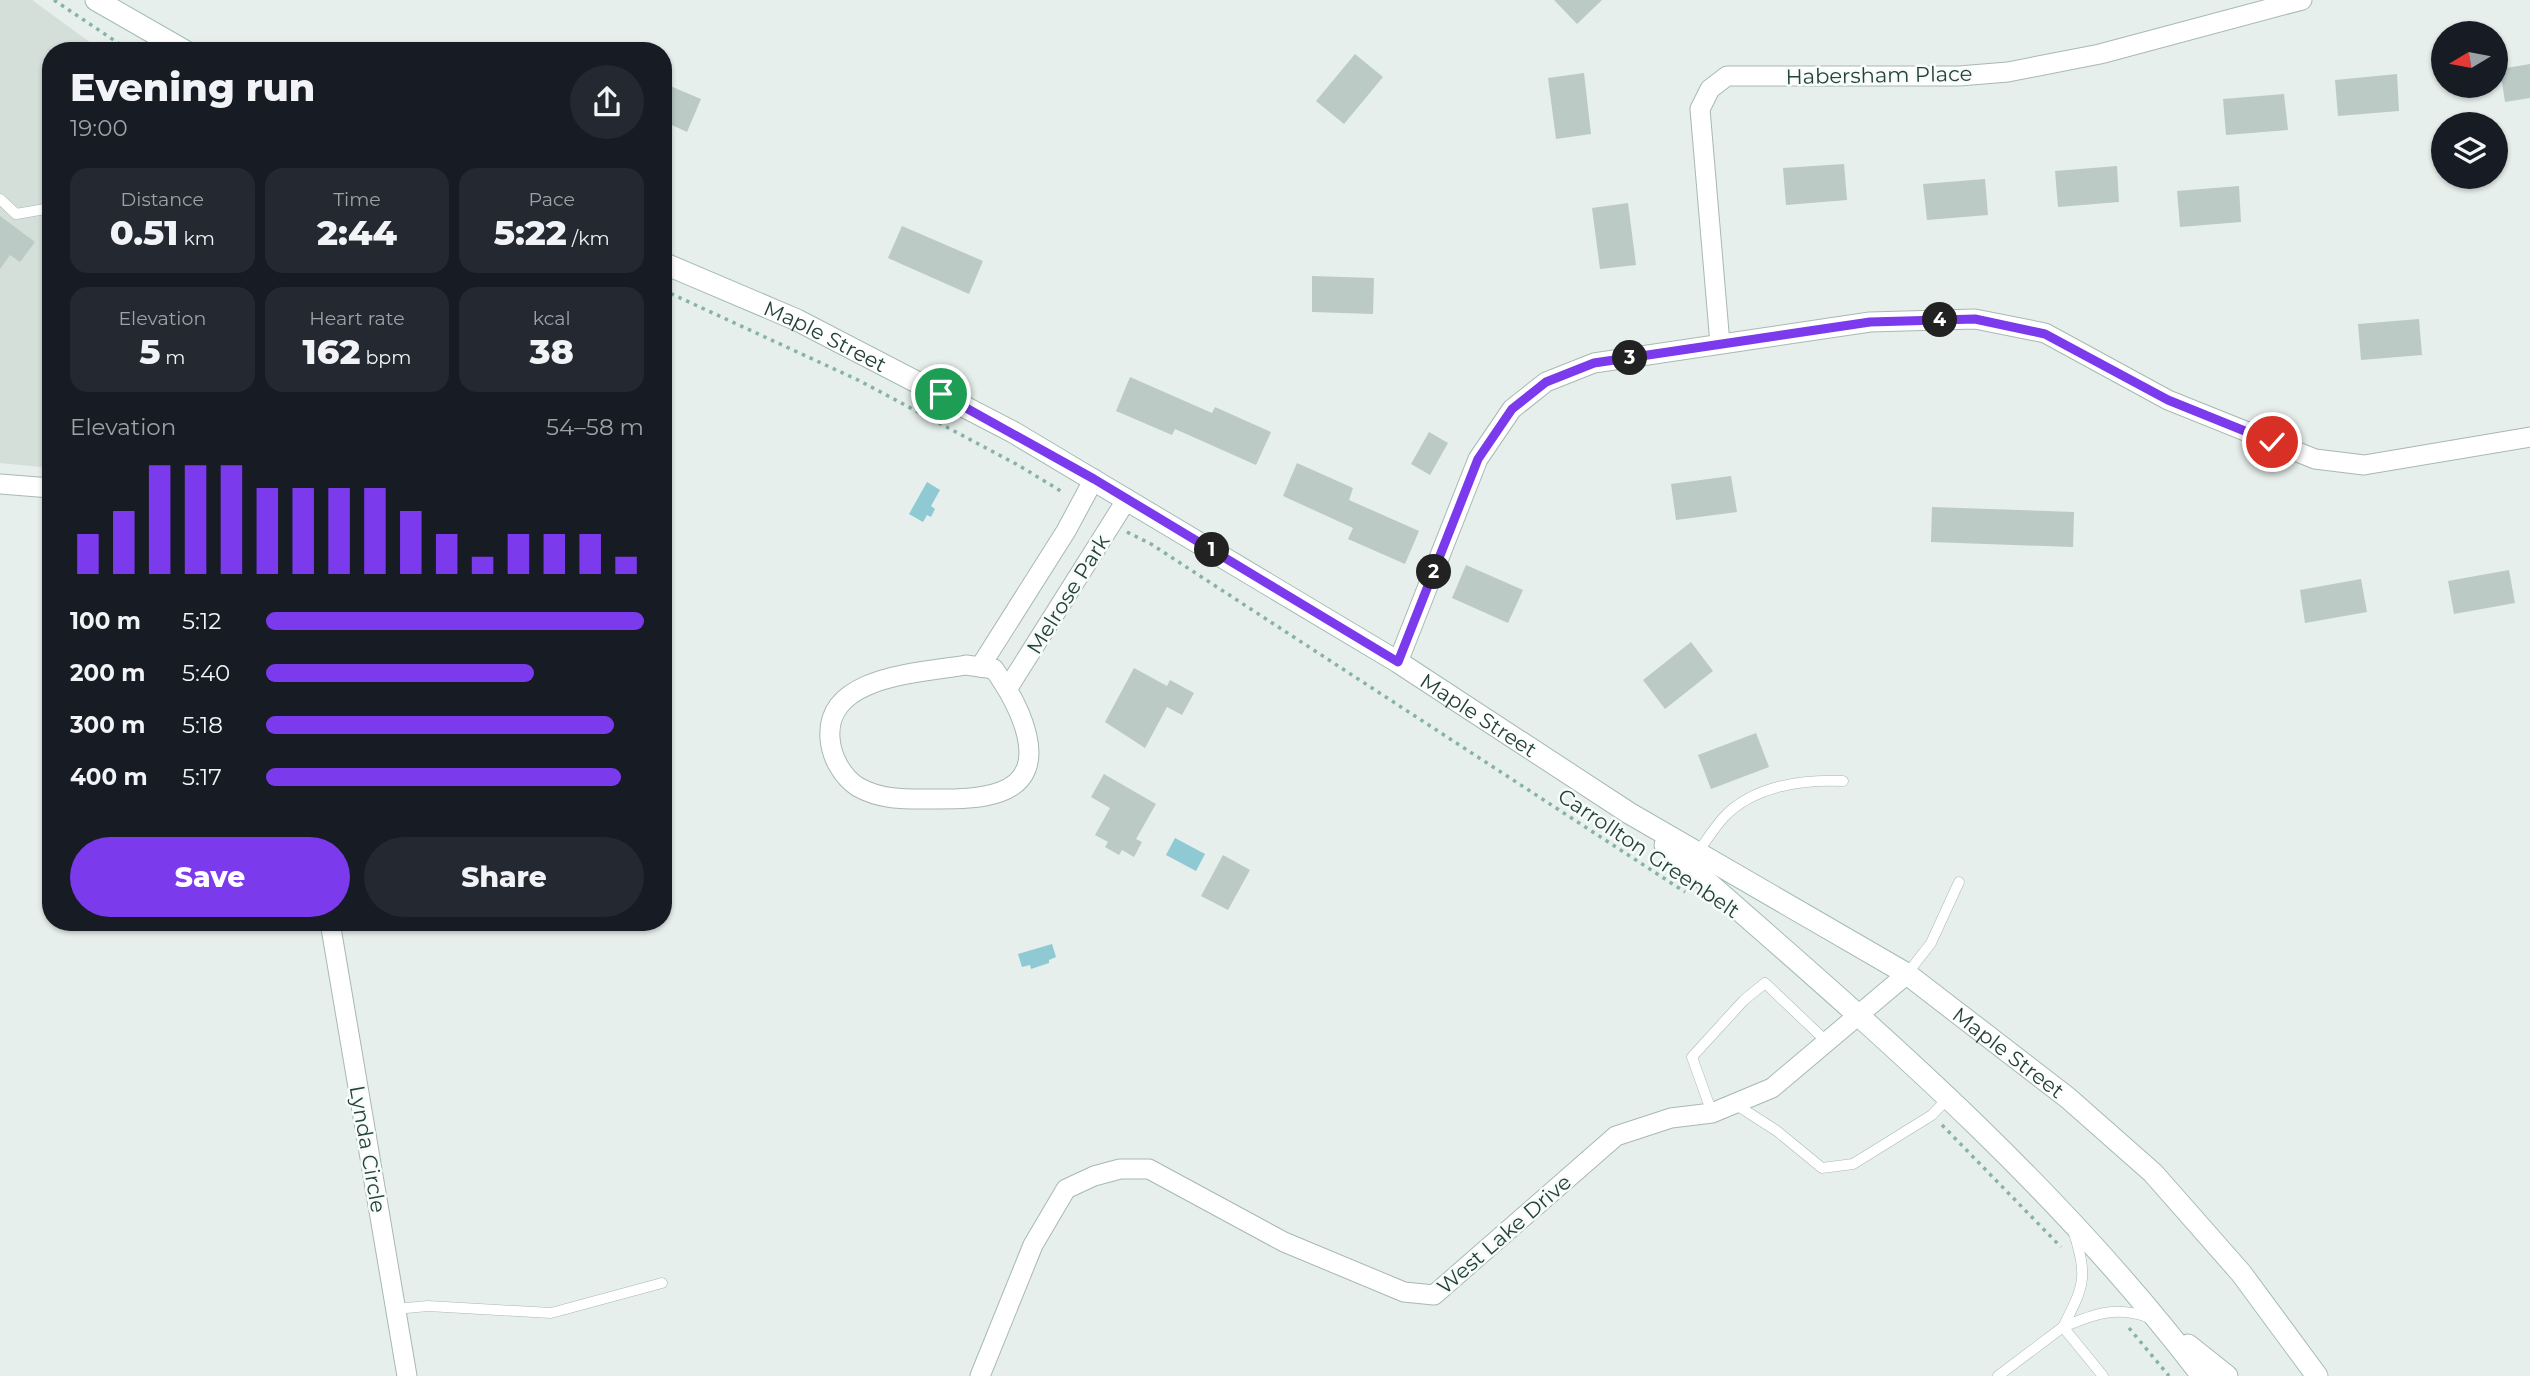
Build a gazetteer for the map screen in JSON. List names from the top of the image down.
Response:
{
  "streets": {
    "main road": ["Maple Street"],
    "street": [
      "Habersham Place",
      "Melrose Park",
      "Lynda Circle",
      "West Lake Drive"
    ],
    "path": ["Carrollton Greenbelt"]
  },
  "crossings": [
    ["Maple Street", "Melrose Park"],
    ["Maple Street", "West Lake Drive"]
  ],
  "north": "left",
  "page": {
    "heading": ["Evening run", "19:00"],
    "stats": [
      ["Distance", "0.51 km"],
      ["Time", "2:44"],
      ["Pace", "5:22 /km"],
      ["Elevation", "5 m"],
      ["Heart rate", "162 bpm"],
      ["kcal", "38"]
    ],
    "pins": [
      "4",
      "3",
      "1",
      "2"
    ],
    "chart": ["Elevation", "54–58 m"],
    "list": [
      {
        "name": "100 m",
        "note": "5:12"
      },
      {
        "name": "200 m",
        "note": "5:40"
      },
      {
        "name": "300 m",
        "note": "5:18"
      },
      {
        "name": "400 m",
        "note": "5:17"
      }
    ],
    "buttons": ["Save", "Share"]
  }
}
